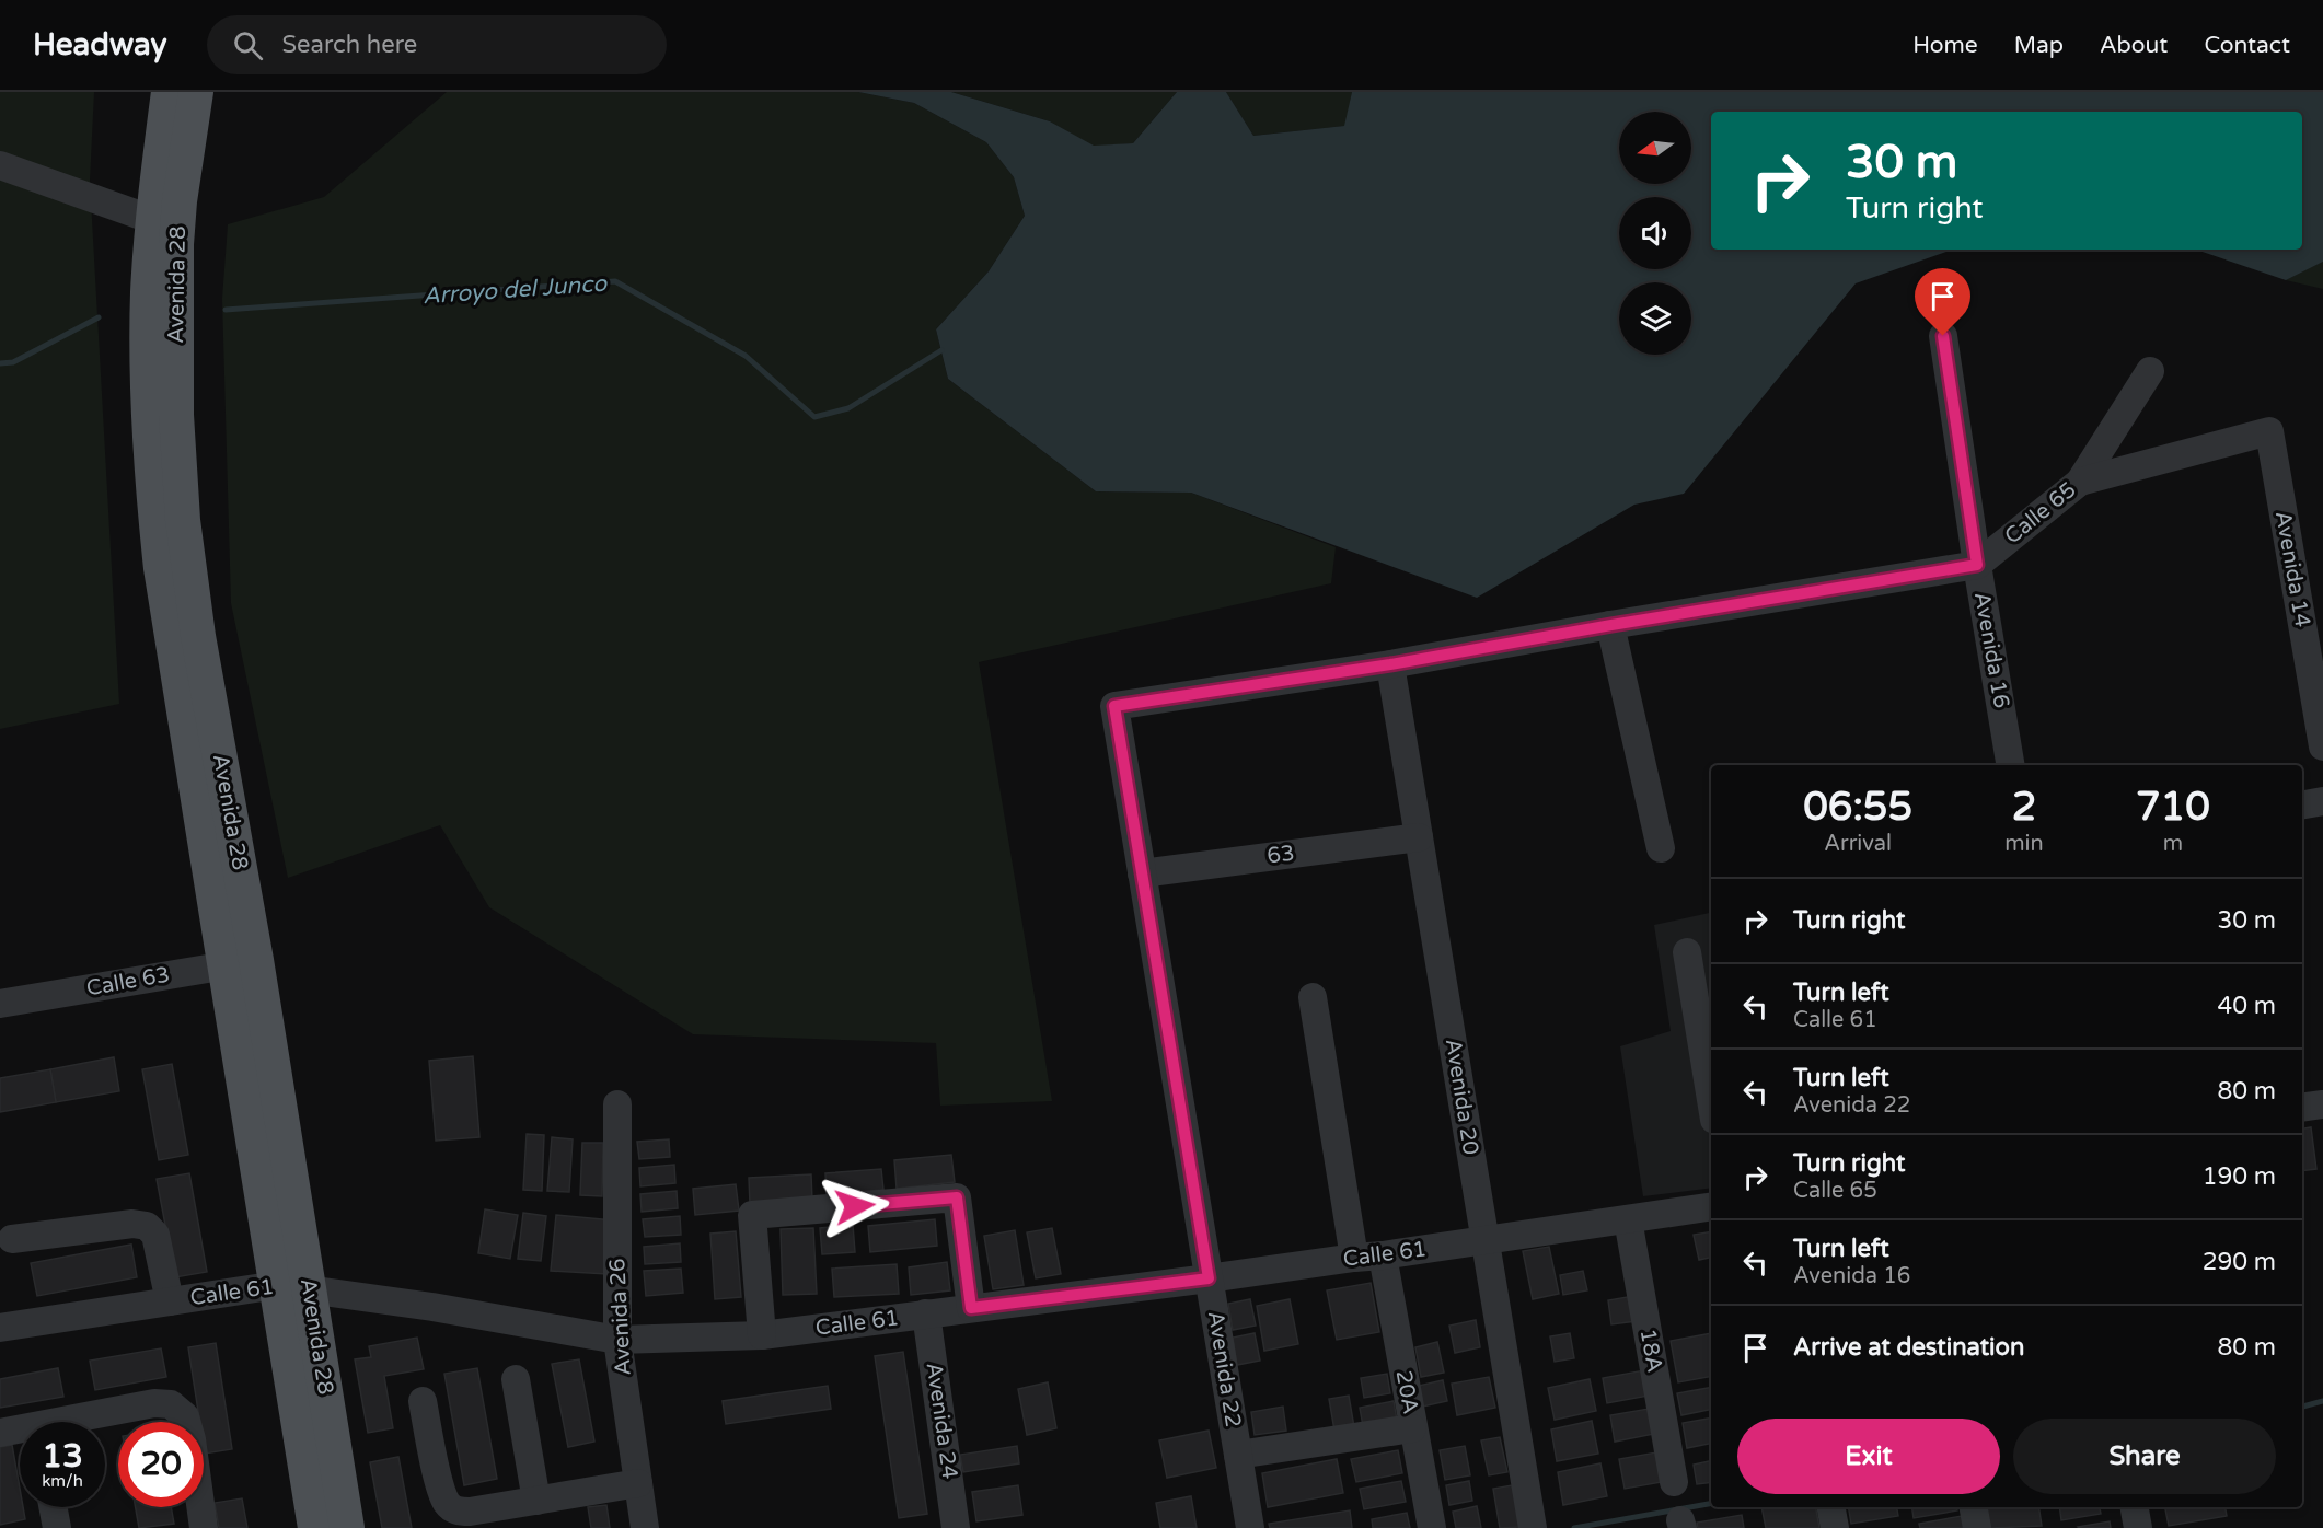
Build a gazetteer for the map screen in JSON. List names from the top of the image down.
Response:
{
  "streets": {
    "main road": ["Avenida 28"],
    "street": [
      "Calle 65",
      "Avenida 14",
      "Avenida 16",
      "63",
      "Calle 63",
      "Avenida 20",
      "Calle 61",
      "Avenida 26",
      "18A",
      "Avenida 22",
      "20A",
      "Avenida 24"
    ]
  },
  "crossings": [
    ["Avenida 28", "Calle 63"],
    ["Avenida 28", "Calle 61"],
    ["Calle 65", "Avenida 14"],
    ["Calle 65", "Avenida 16"],
    ["Calle 65", "Avenida 20"],
    ["Calle 65", "Avenida 22"],
    ["63", "Avenida 20"],
    ["63", "Avenida 22"],
    ["Avenida 20", "Calle 61"],
    ["Calle 61", "Avenida 26"],
    ["Calle 61", "18A"],
    ["Calle 61", "Avenida 22"],
    ["Calle 61", "20A"],
    ["Calle 61", "Avenida 24"]
  ],
  "water": ["Arroyo del Junco"],
  "north": "left",
  "page": {
    "header": "Headway",
    "search": "Search here",
    "nav": [
      "Home",
      "Map",
      "About",
      "Contact"
    ],
    "turn": ["30 m", "Turn right"],
    "eta": [
      "06:55",
      "Arrival",
      "2",
      "min",
      "710",
      "m"
    ],
    "list": [
      {
        "name": "Turn right",
        "value": "30 m"
      },
      {
        "name": "Turn left",
        "note": "Calle 61",
        "value": "40 m"
      },
      {
        "name": "Turn left",
        "note": "Avenida 22",
        "value": "80 m"
      },
      {
        "name": "Turn right",
        "note": "Calle 65",
        "value": "190 m"
      },
      {
        "name": "Turn left",
        "note": "Avenida 16",
        "value": "290 m"
      },
      {
        "name": "Arrive at destination",
        "value": "80 m"
      }
    ],
    "buttons": ["Exit", "Share"],
    "speed": "13 km/h",
    "limit": "20"
  }
}
